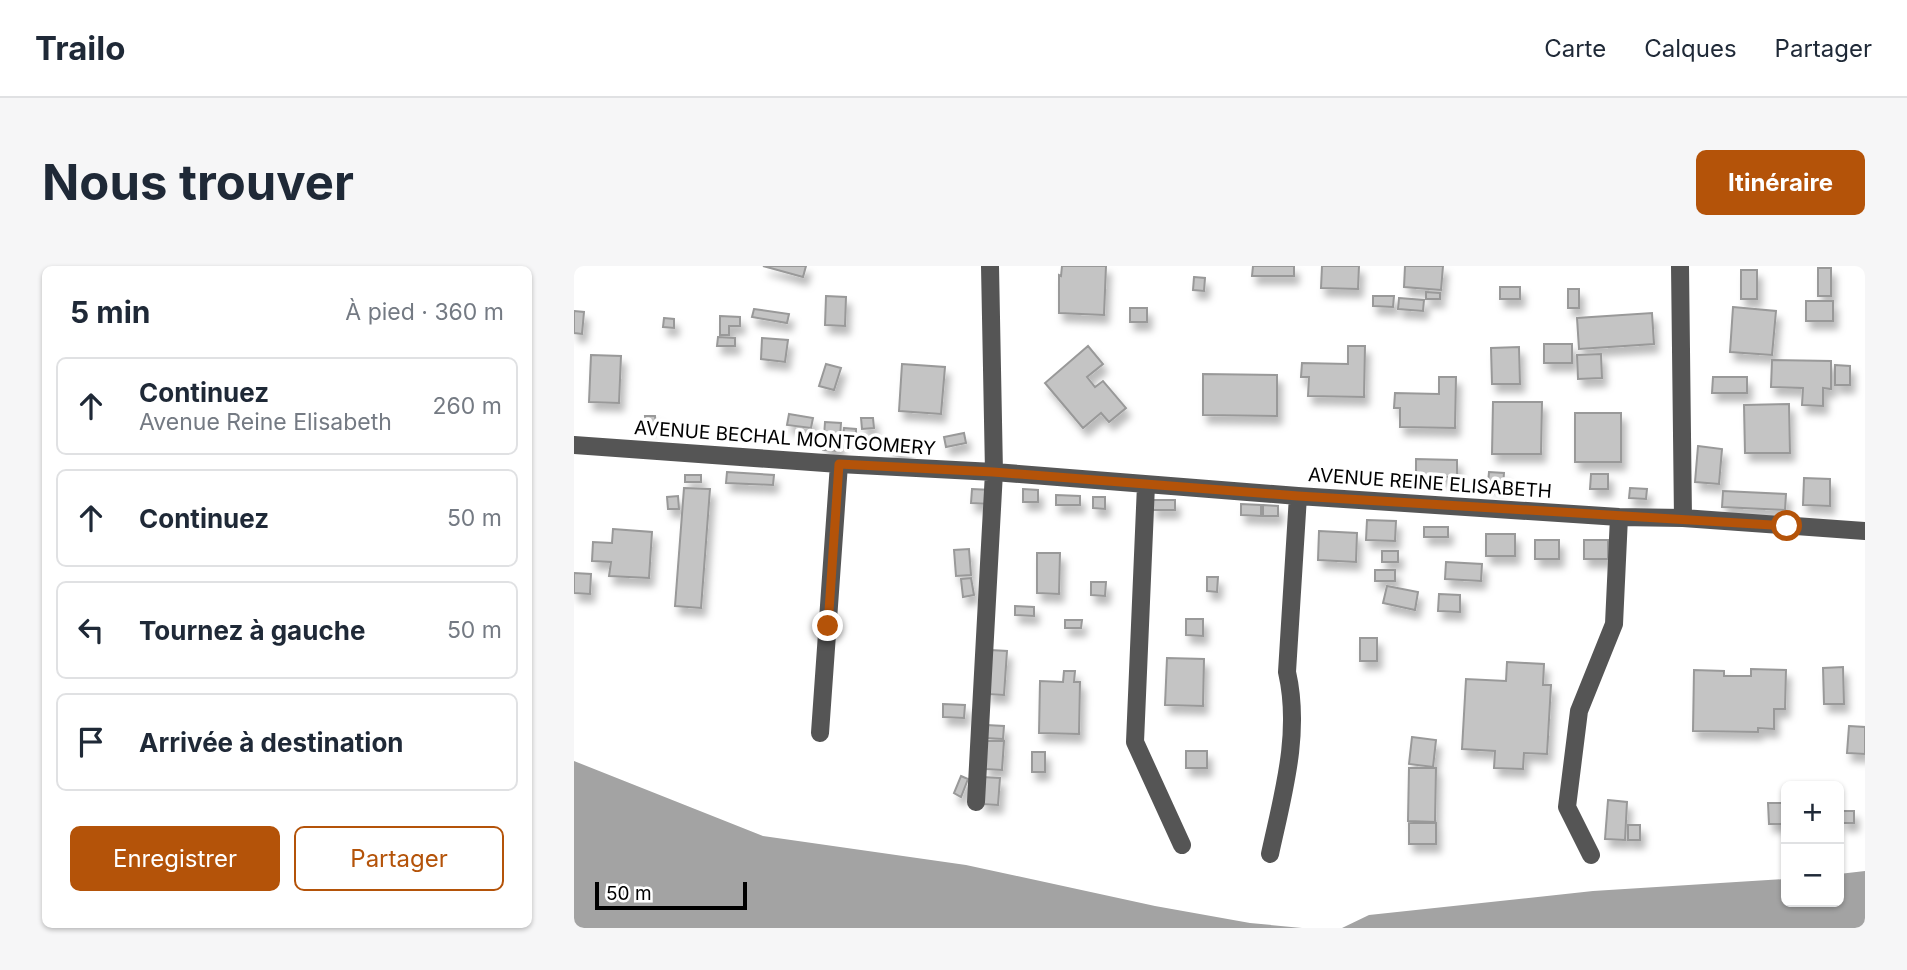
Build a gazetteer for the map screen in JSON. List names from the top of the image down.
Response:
{
  "streets": {
    "street": ["AVENUE BECHAL MONTGOMERY", "AVENUE REINE ELISABETH"]
  },
  "crossings": [
    ["AVENUE BECHAL MONTGOMERY", "AVENUE REINE ELISABETH"]
  ],
  "scale_bar": "50 m",
  "page": {
    "header": "Trailo",
    "nav": ["Carte", "Calques", "Partager"],
    "buttons": [
      "Itinéraire",
      ["Enregistrer", "Partager"]
    ],
    "title": "Nous trouver",
    "heading": ["5 min", "À pied · 360 m"],
    "list": [
      ["Continuez", "Avenue Reine Elisabeth", "260 m"],
      ["Continuez", "50 m"],
      ["Tournez à gauche", "50 m"],
      "Arrivée à destination"
    ],
    "map_buttons": ["+", "−"],
    "scale": "50 m"
  }
}
